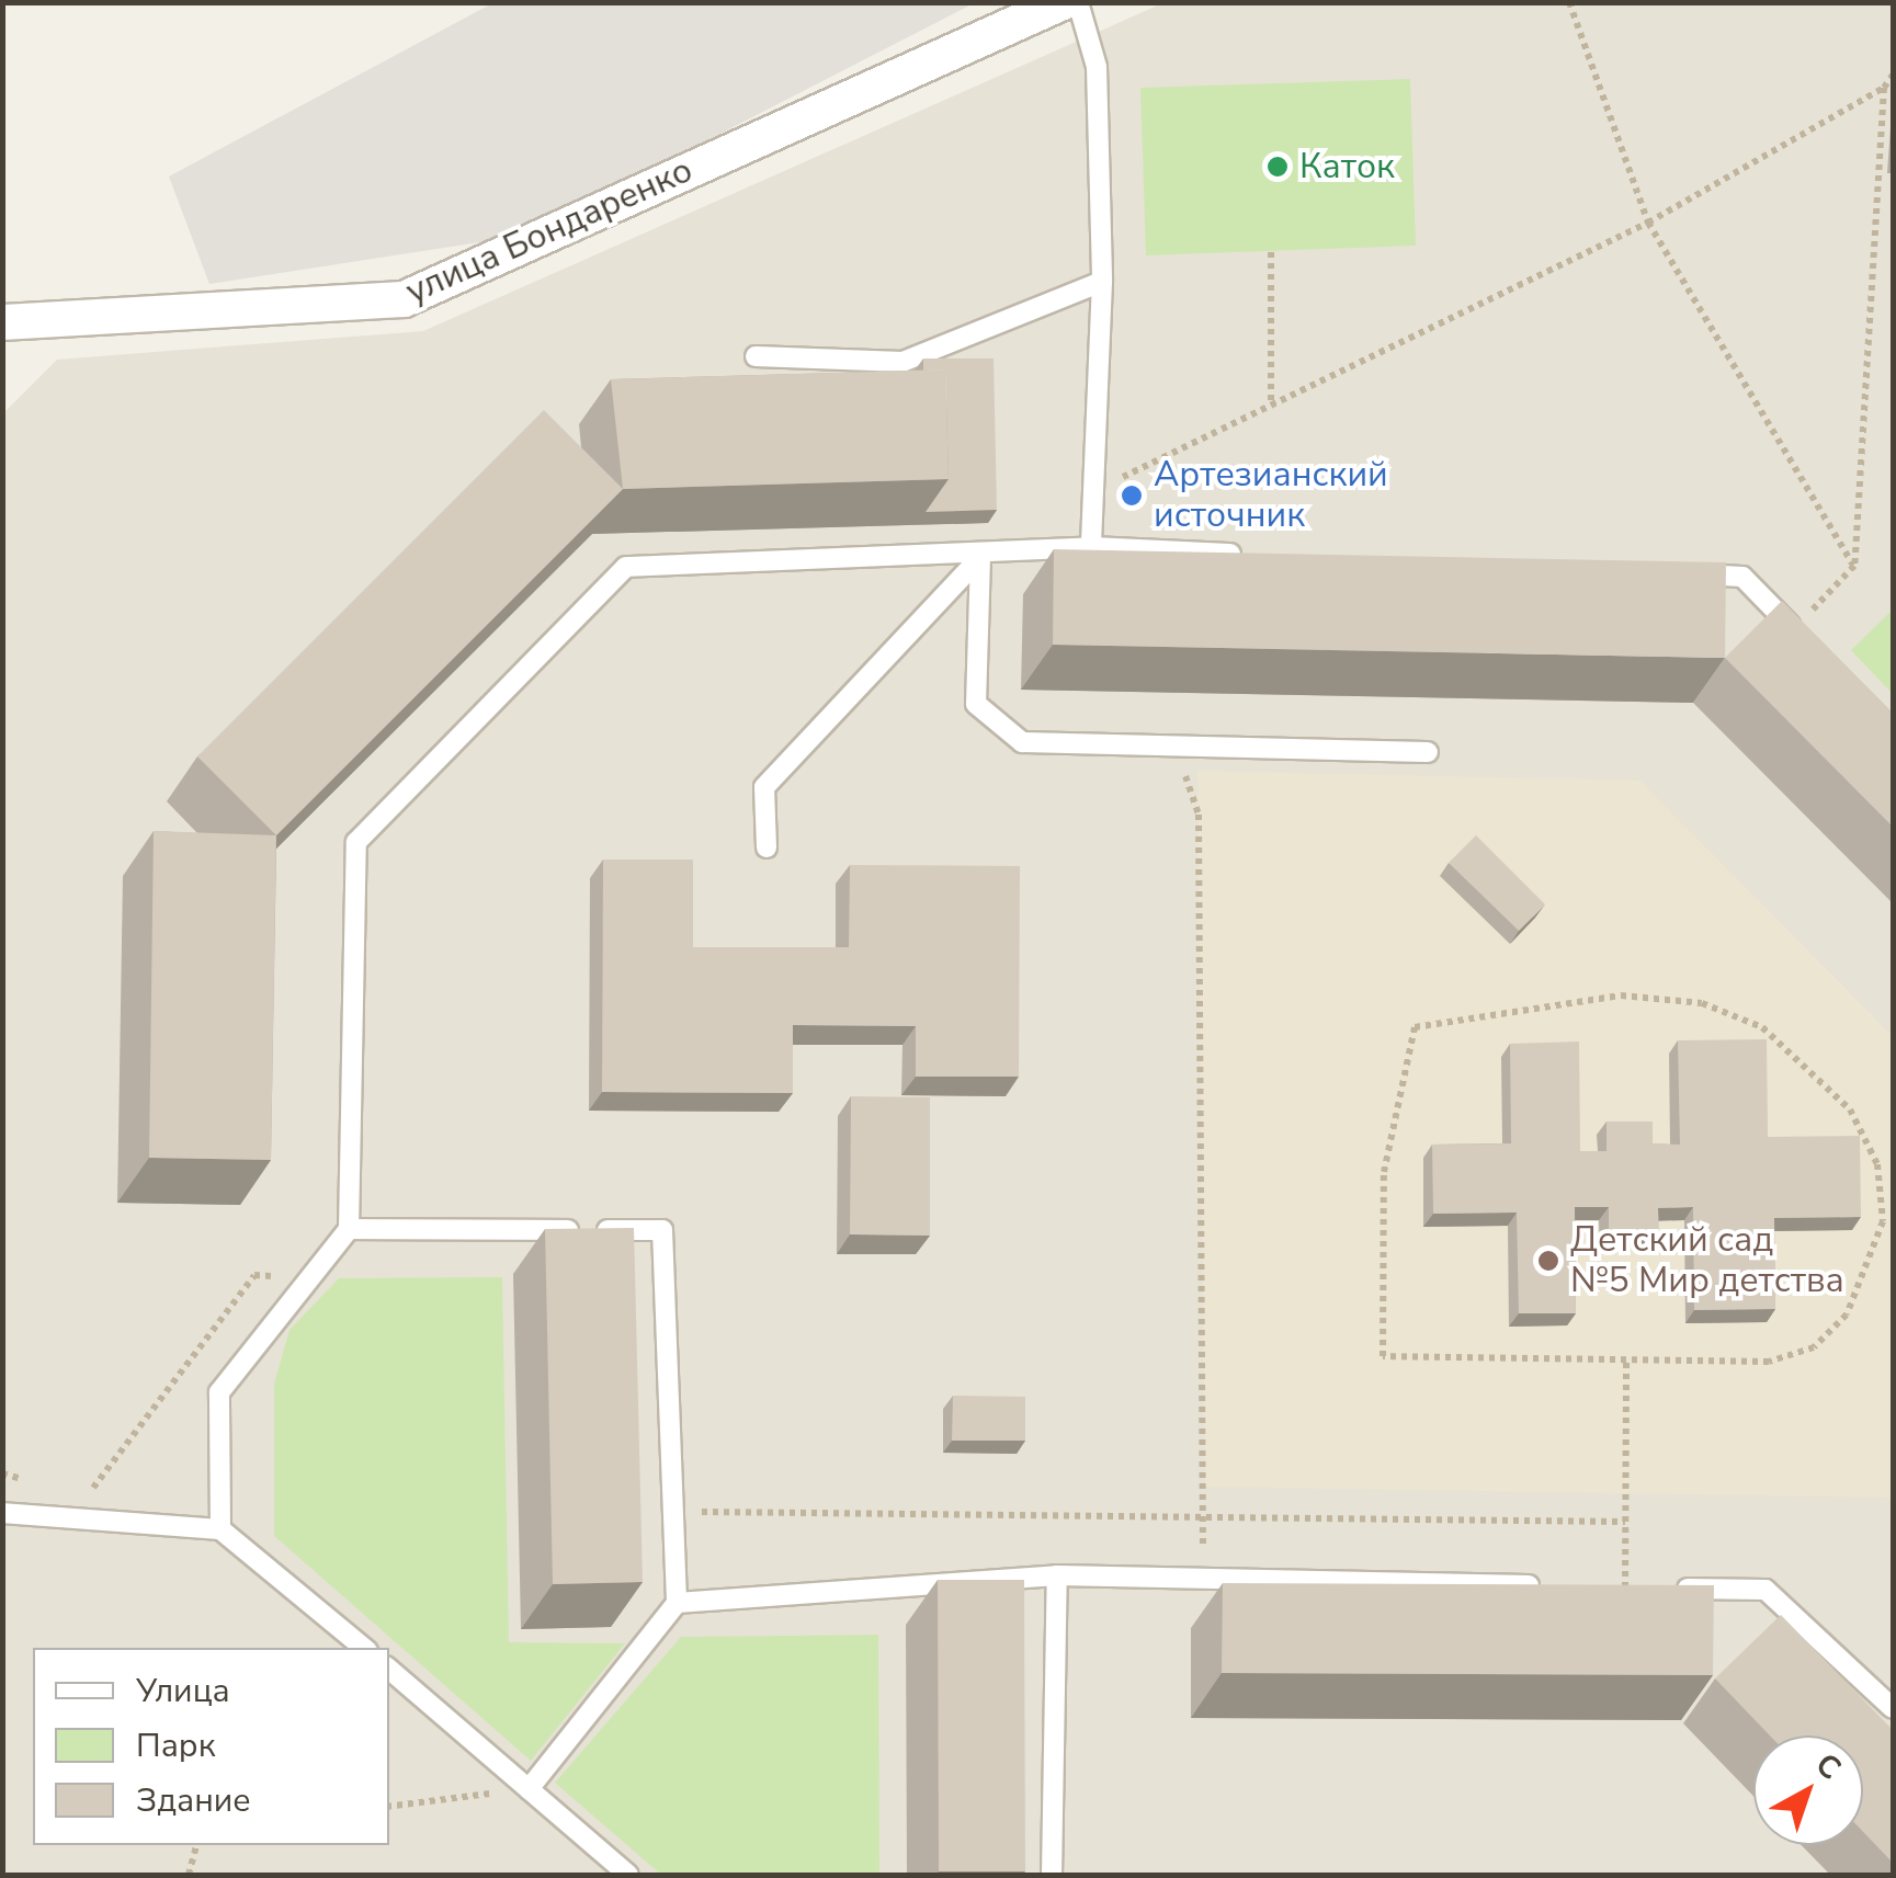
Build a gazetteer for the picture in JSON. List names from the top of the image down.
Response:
{
  "streets": {
    "street": ["улица Бондаренко"]
  },
  "places": ["Каток", "Артезианский источник", "Детский сад №5 Мир детства"],
  "legend": ["Улица", "Парк", "Здание"],
  "north": "top right"
}
